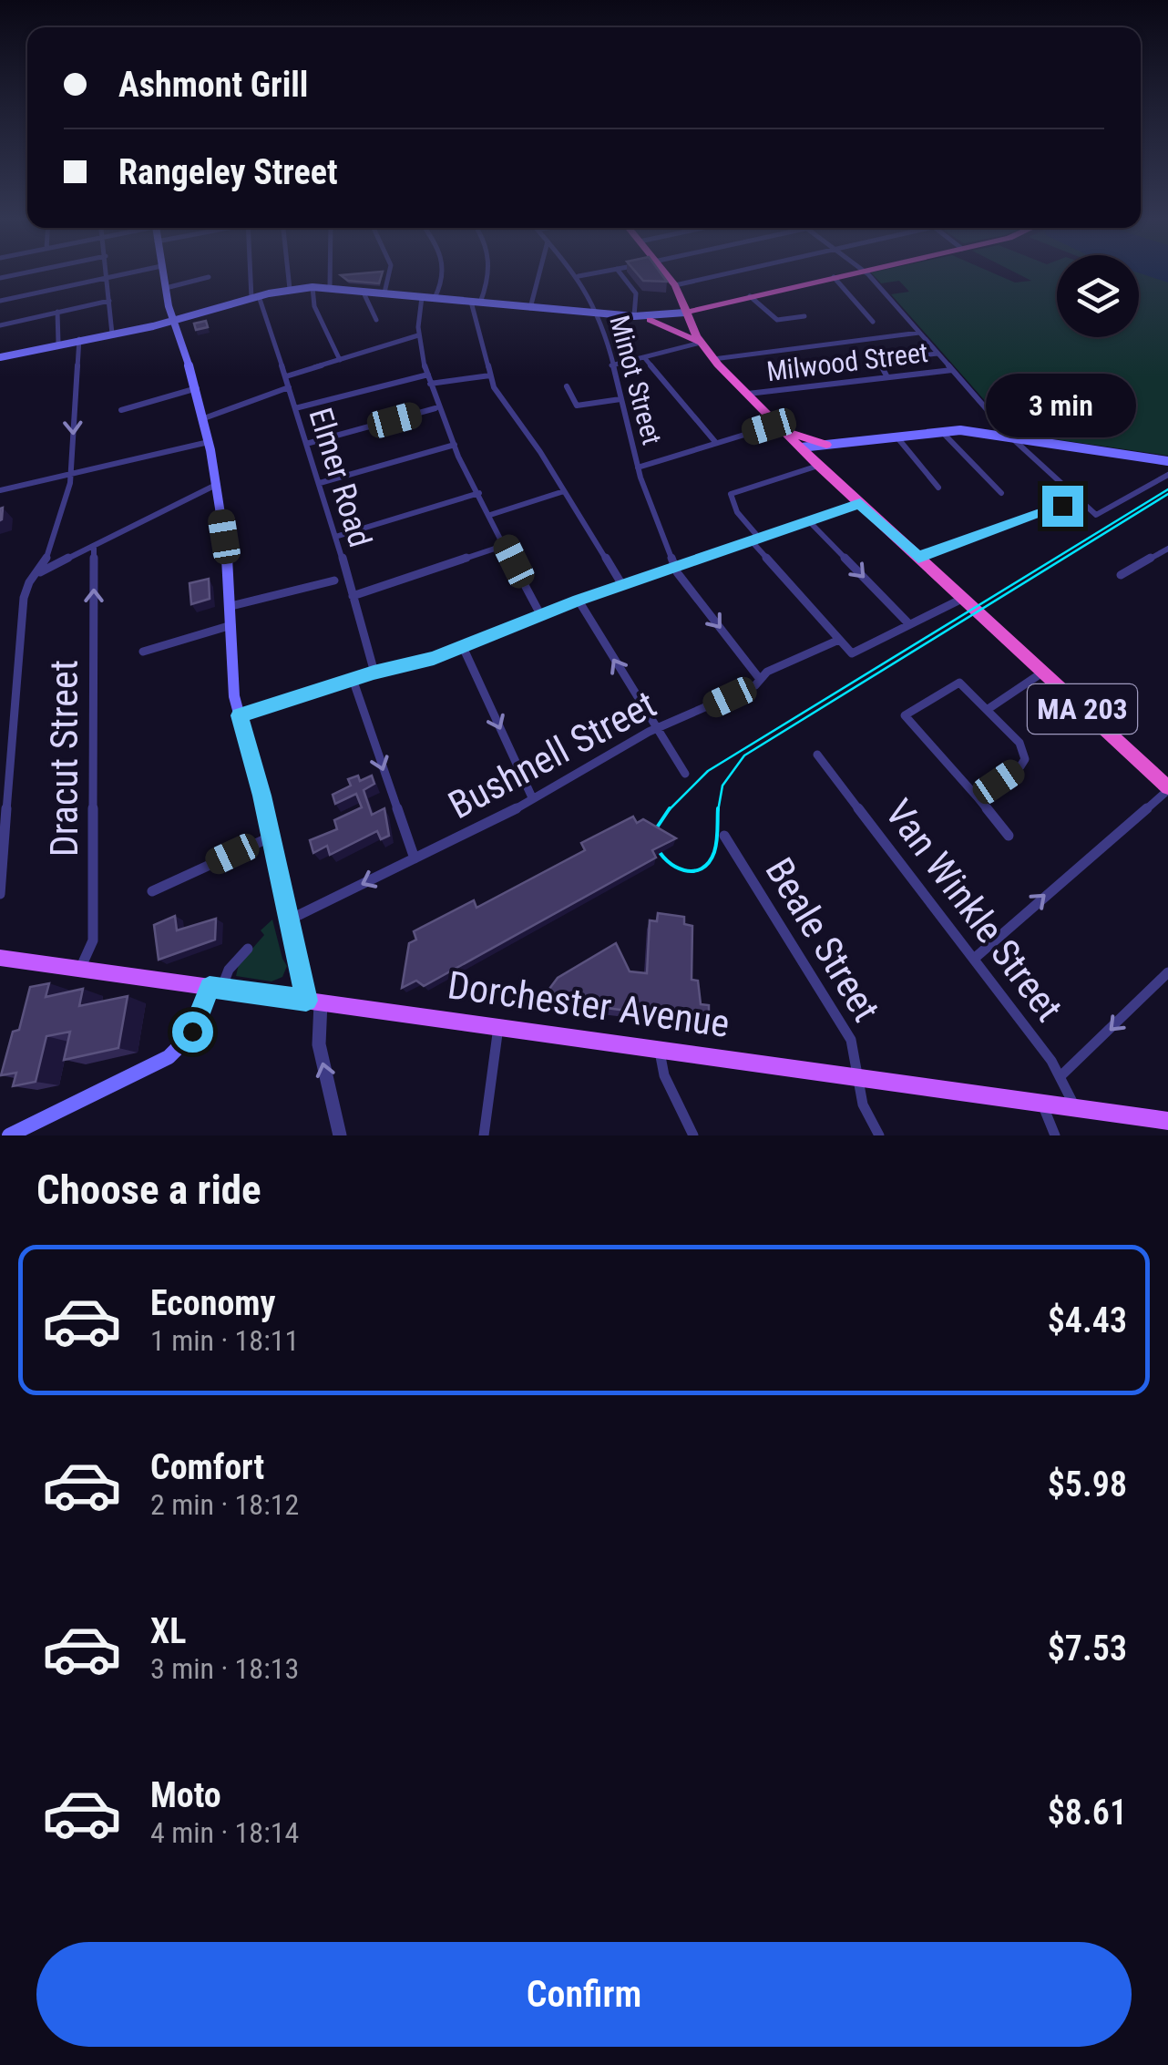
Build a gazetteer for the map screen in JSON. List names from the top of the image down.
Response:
{
  "streets": {
    "highway": ["MA 203"],
    "main road": ["Dorchester Avenue"],
    "street": [
      "Milwood Street",
      "Minot Street",
      "Elmer Road",
      "Bushnell Street",
      "Dracut Street",
      "Van Winkle Street",
      "Beale Street"
    ]
  },
  "crossings": [
    ["Milwood Street", "MA 203"],
    ["Dracut Street", "Dorchester Avenue"],
    ["Van Winkle Street", "Dorchester Avenue"],
    ["Beale Street", "Dorchester Avenue"]
  ],
  "one_way": ["Dracut Street"],
  "page": {
    "banner": ["Ashmont Grill", "Rangeley Street"],
    "bubble": "3 min",
    "heading": "Choose a ride",
    "list": [
      {
        "name": "Economy",
        "note": "1 min · 18:11",
        "value": "$4.43"
      },
      {
        "name": "Comfort",
        "note": "2 min · 18:12",
        "value": "$5.98"
      },
      {
        "name": "XL",
        "note": "3 min · 18:13",
        "value": "$7.53"
      },
      {
        "name": "Moto",
        "note": "4 min · 18:14",
        "value": "$8.61"
      }
    ],
    "buttons": "Confirm"
  }
}
